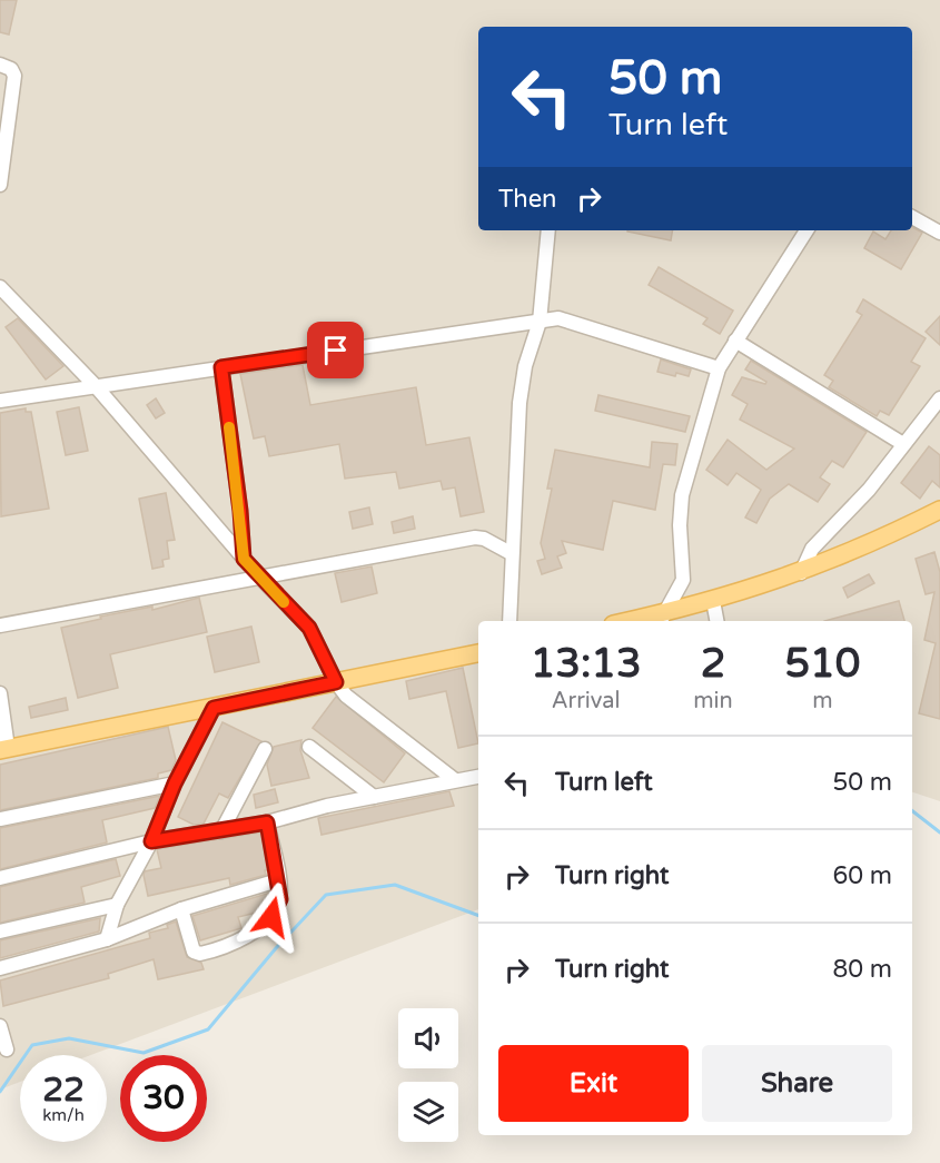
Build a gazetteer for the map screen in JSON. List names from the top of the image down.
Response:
{
  "page": {
    "turn": ["50 m", "Turn left"],
    "then": "Then",
    "eta": [
      "13:13",
      "Arrival",
      "2",
      "min",
      "510",
      "m"
    ],
    "list": [
      {
        "name": "Turn left",
        "value": "50 m"
      },
      {
        "name": "Turn right",
        "value": "60 m"
      },
      {
        "name": "Turn right",
        "value": "80 m"
      }
    ],
    "buttons": ["Exit", "Share"],
    "speed": "22 km/h",
    "limit": "30"
  }
}
